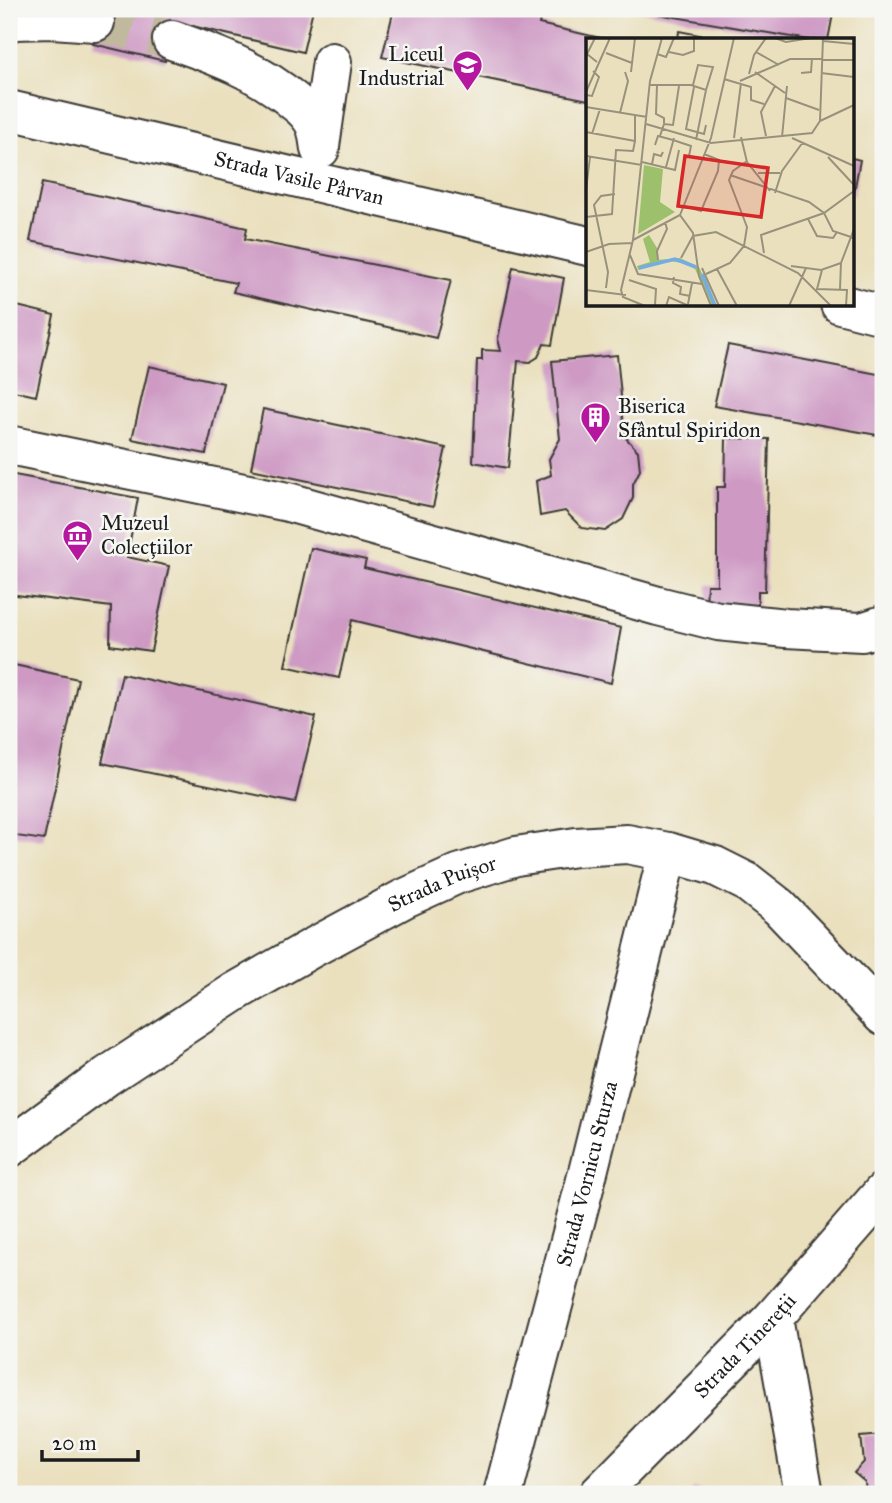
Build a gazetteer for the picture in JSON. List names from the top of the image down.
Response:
{
  "streets": {
    "street": [
      "Strada Vasile Pârvan",
      "Strada Puișor",
      "Strada Vornicu Sturza",
      "Strada Tinereții"
    ]
  },
  "crossings": [
    ["Strada Puișor", "Strada Vornicu Sturza"]
  ],
  "places": {
    "school or university": ["Liceul Industrial"],
    "building": ["Biserica Sfântul Spiridon"],
    "museum": ["Muzeul Colecțiilor"]
  },
  "scale_bar": "20 m"
}
